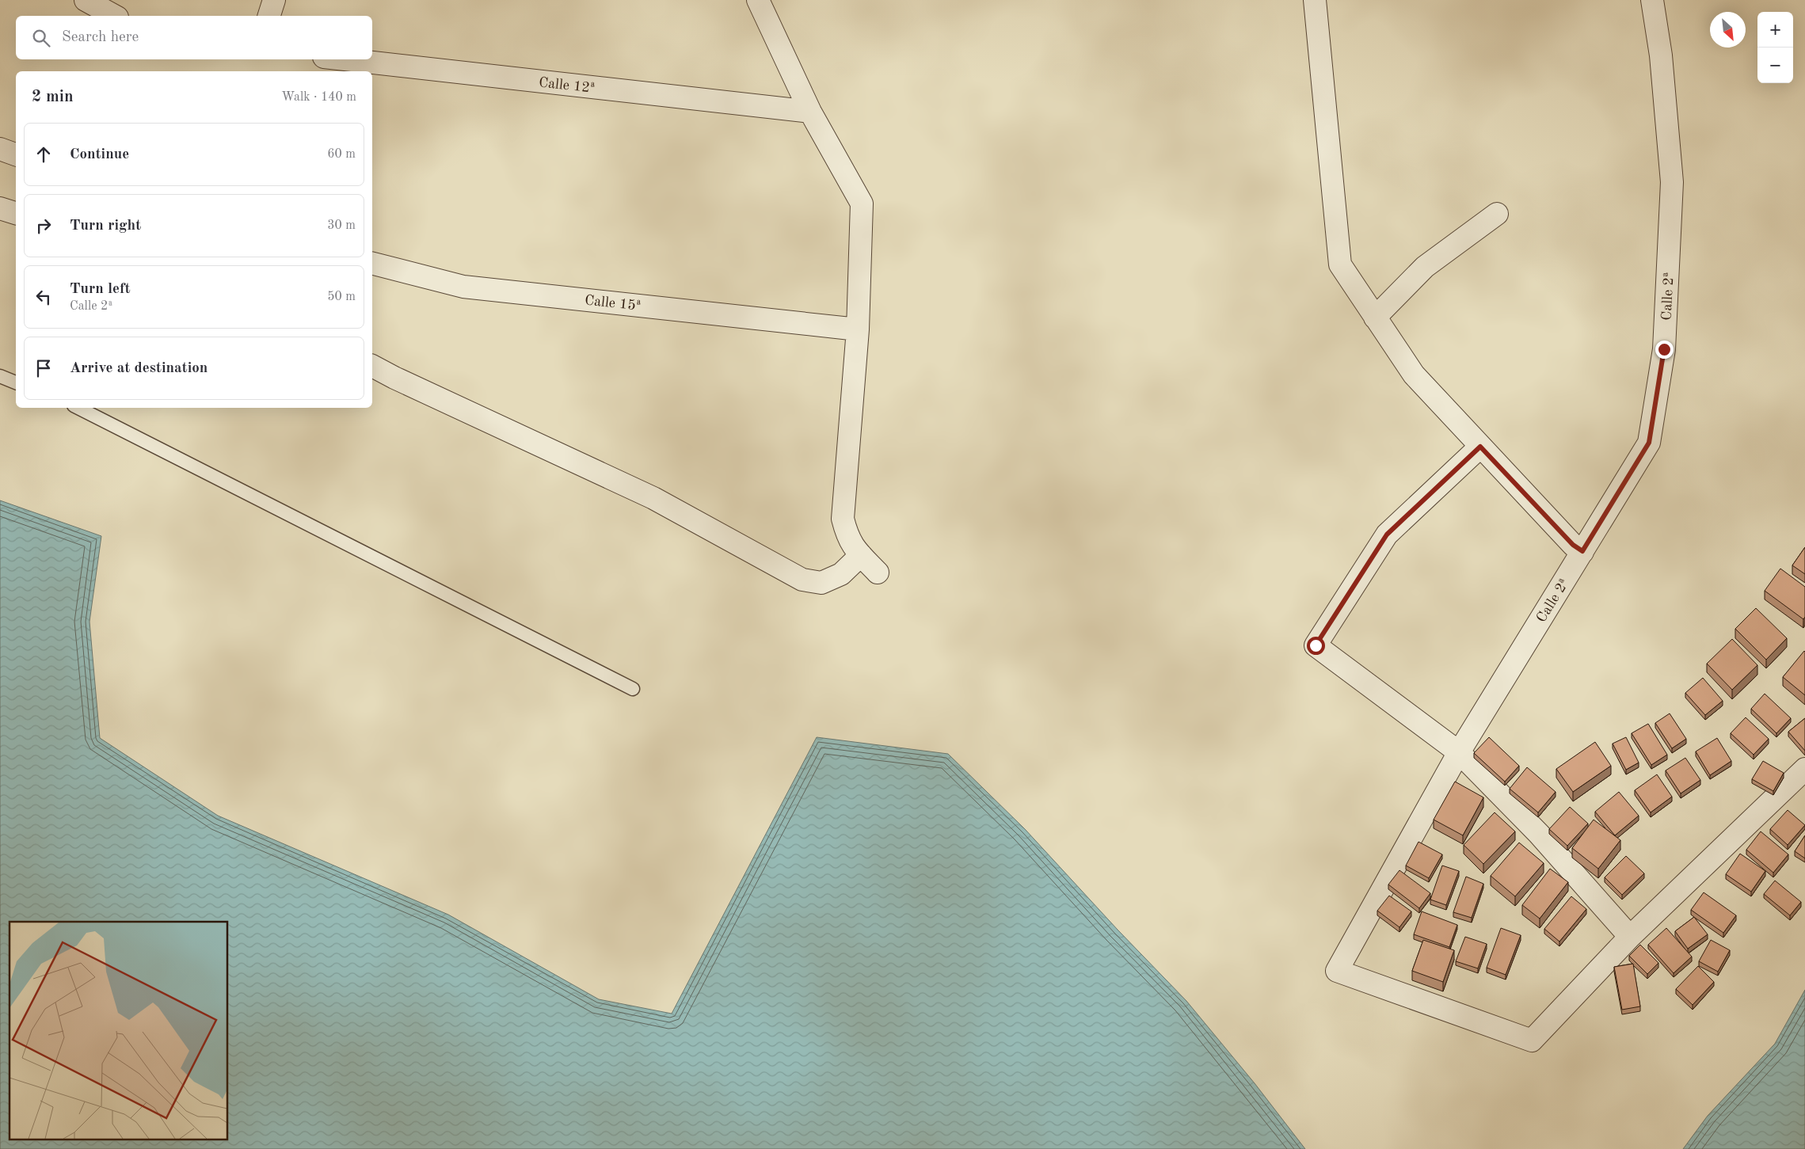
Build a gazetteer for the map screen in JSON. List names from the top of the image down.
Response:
{
  "streets": {
    "street": ["Calle 12ª", "Calle 2ª", "Calle 15ª"]
  },
  "north": "bottom right",
  "page": {
    "map_buttons": ["+", "−"],
    "search": "Search here",
    "heading": ["2 min", "Walk · 140 m"],
    "list": [
      ["Continue", "60 m"],
      ["Turn right", "30 m"],
      ["Turn left", "Calle 2ª", "50 m"],
      "Arrive at destination"
    ]
  }
}
